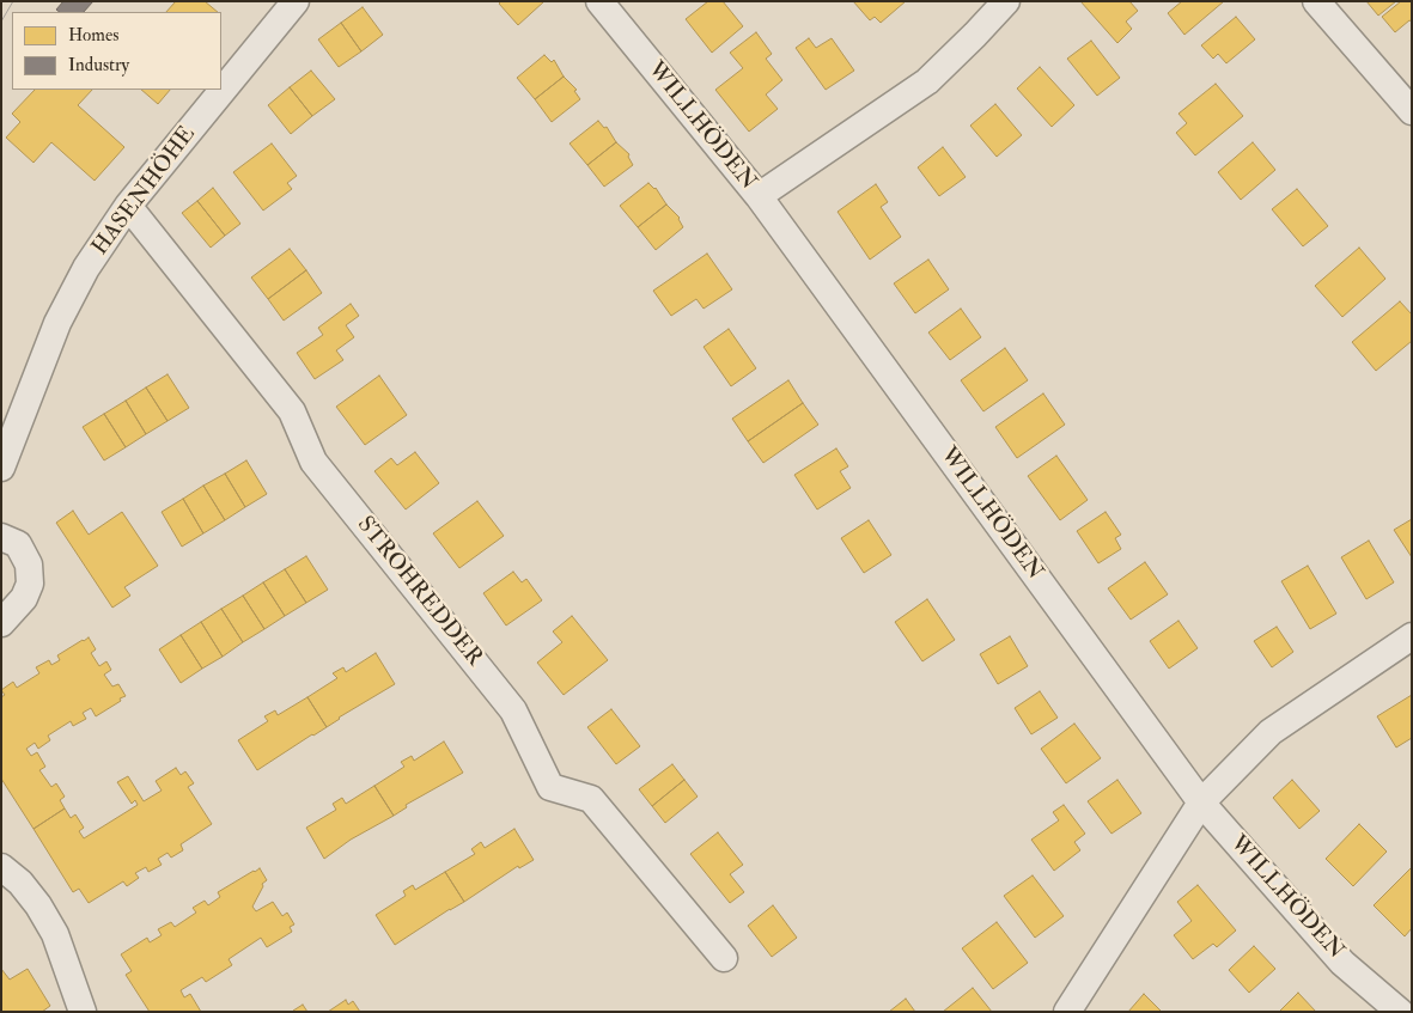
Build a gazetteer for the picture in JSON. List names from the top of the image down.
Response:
{
  "streets": {
    "street": ["WILLHÖDEN", "HASENHÖHE", "STROHREDDER"]
  },
  "crossings": [
    ["HASENHÖHE", "STROHREDDER"]
  ],
  "legend": ["Homes", "Industry"]
}
